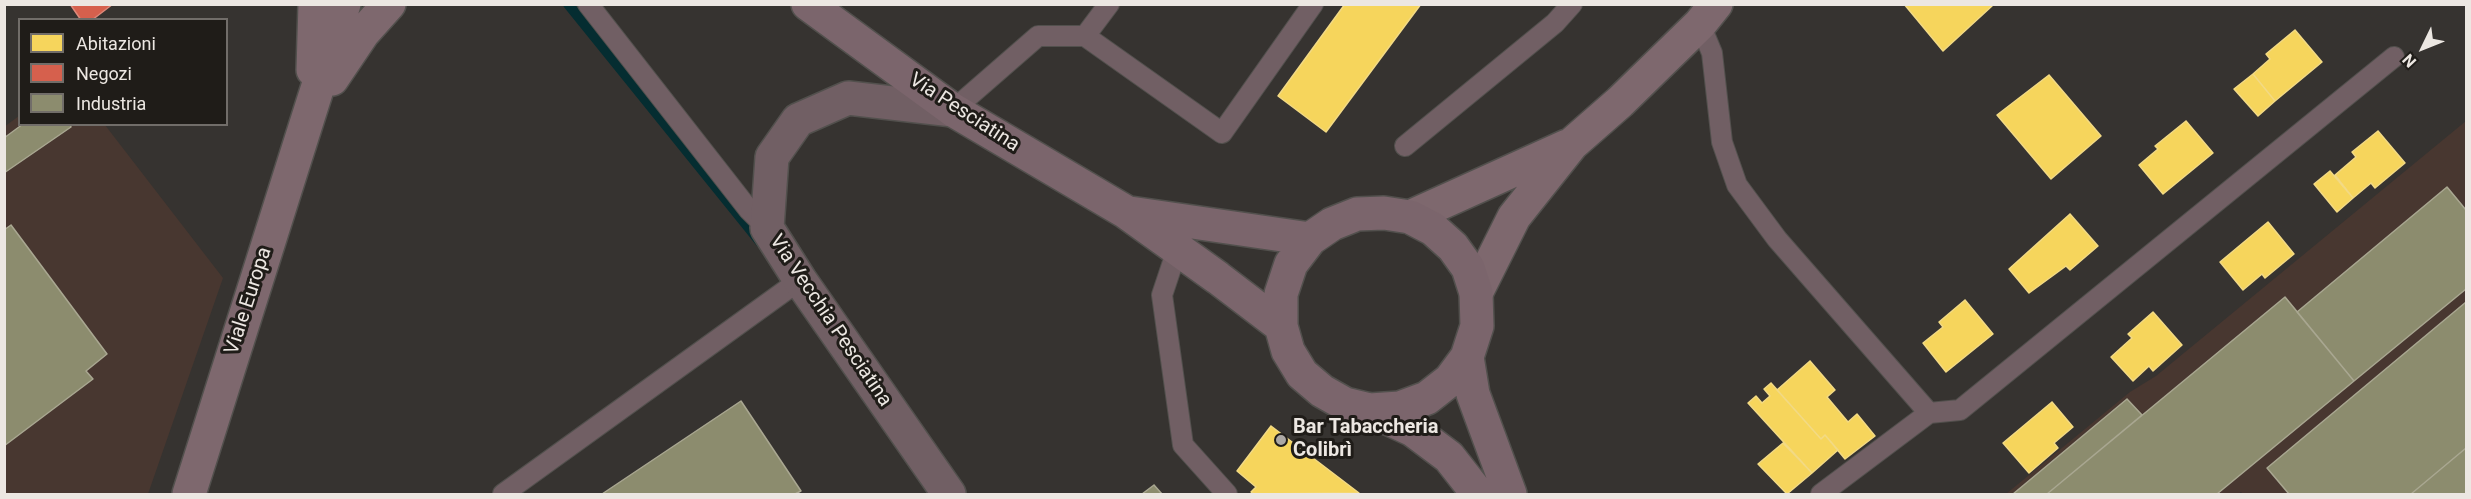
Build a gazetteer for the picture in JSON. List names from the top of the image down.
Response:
{
  "streets": {
    "main road": ["Via Pesciatina", "Viale Europa"],
    "street": ["Via Vecchia Pesciatina"]
  },
  "crossings": [
    ["Via Pesciatina", "Via Vecchia Pesciatina"]
  ],
  "places": ["Bar Tabaccheria Colibrì"],
  "legend": ["Abitazioni", "Negozi", "Industria"],
  "north": "bottom left"
}
